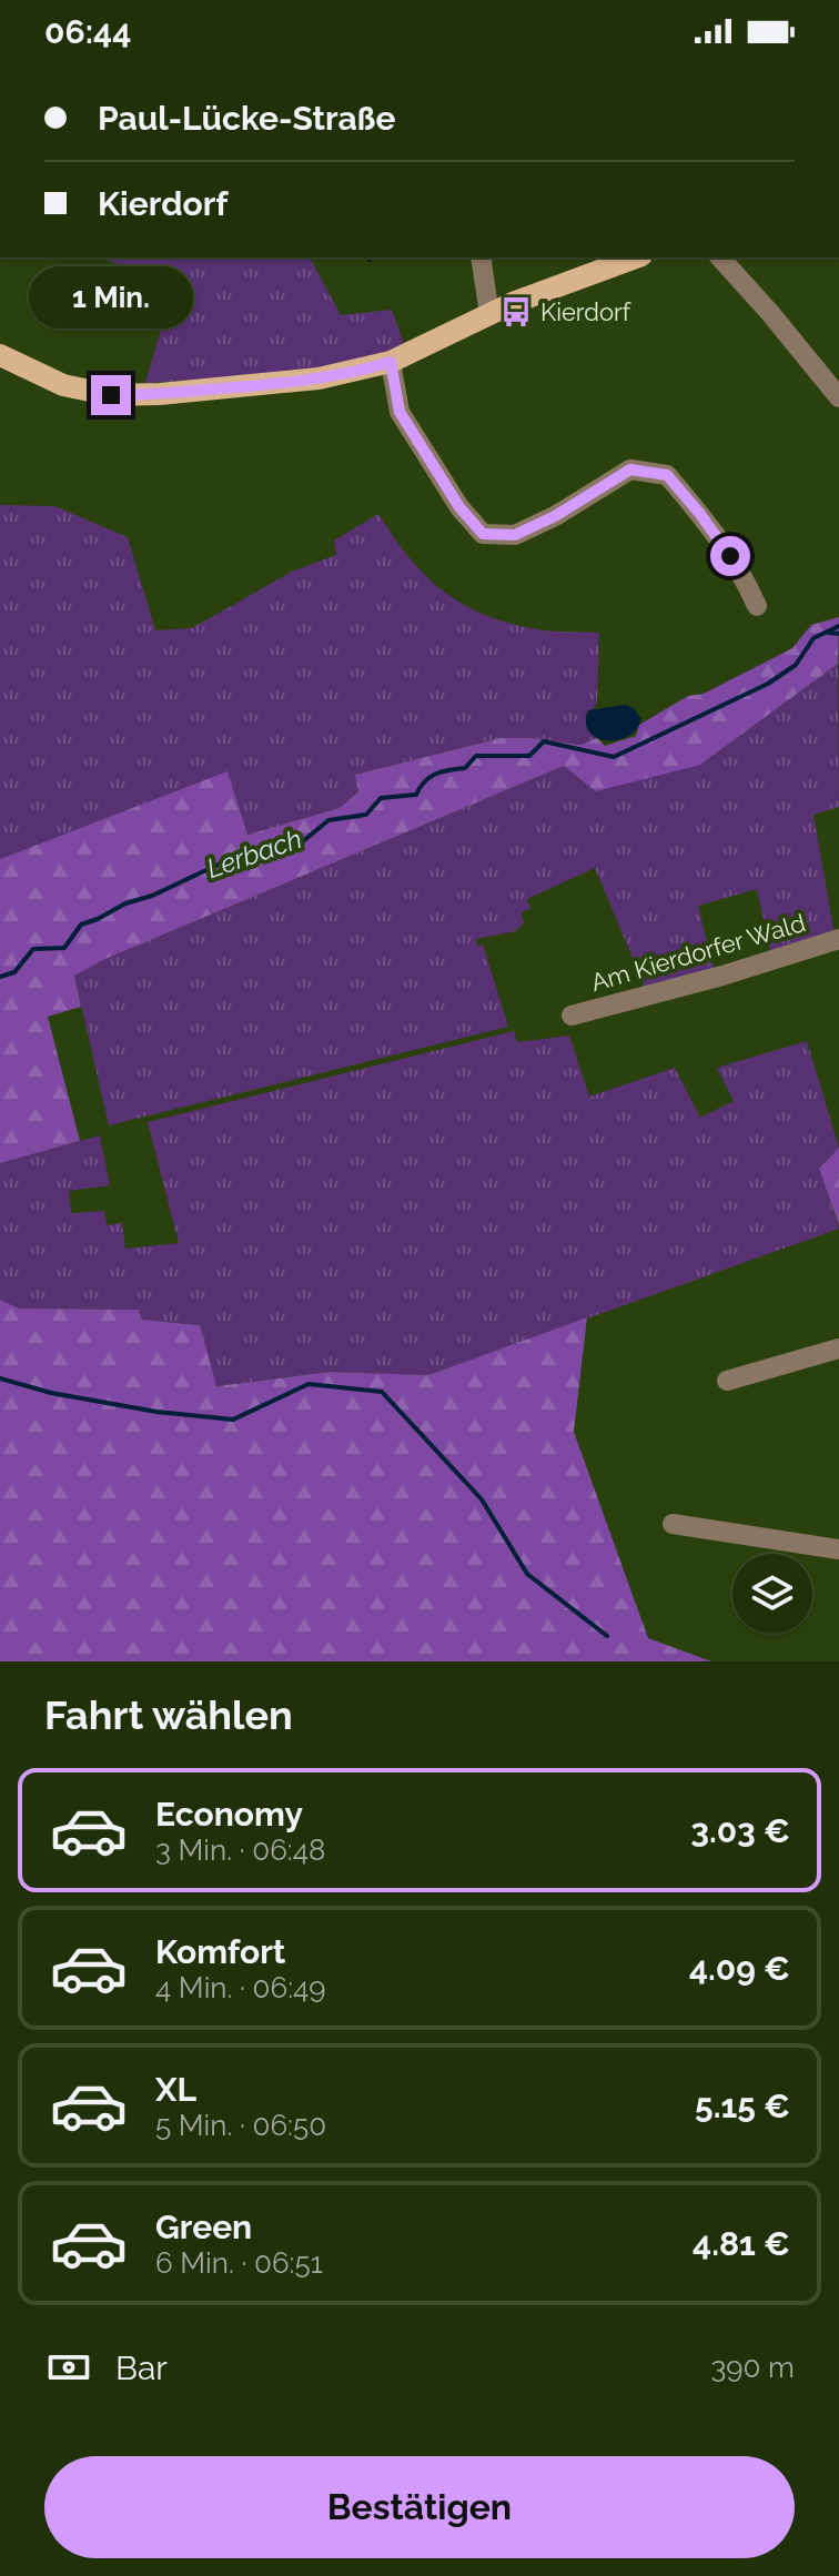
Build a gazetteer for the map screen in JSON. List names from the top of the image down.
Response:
{
  "streets": {
    "street": ["Am Kierdorfer Wald"]
  },
  "water": ["Lerbach"],
  "places": {
    "bus stop": ["Kierdorf"]
  },
  "page": {
    "status": "06:44",
    "banner": ["Paul-Lücke-Straße", "Kierdorf"],
    "bubble": "1 Min.",
    "heading": "Fahrt wählen",
    "list": [
      {
        "name": "Economy",
        "note": "3 Min. · 06:48",
        "value": "3.03 €"
      },
      {
        "name": "Komfort",
        "note": "4 Min. · 06:49",
        "value": "4.09 €"
      },
      {
        "name": "XL",
        "note": "5 Min. · 06:50",
        "value": "5.15 €"
      },
      {
        "name": "Green",
        "note": "6 Min. · 06:51",
        "value": "4.81 €"
      }
    ],
    "pay": ["Bar", "390 m"],
    "buttons": "Bestätigen"
  }
}
